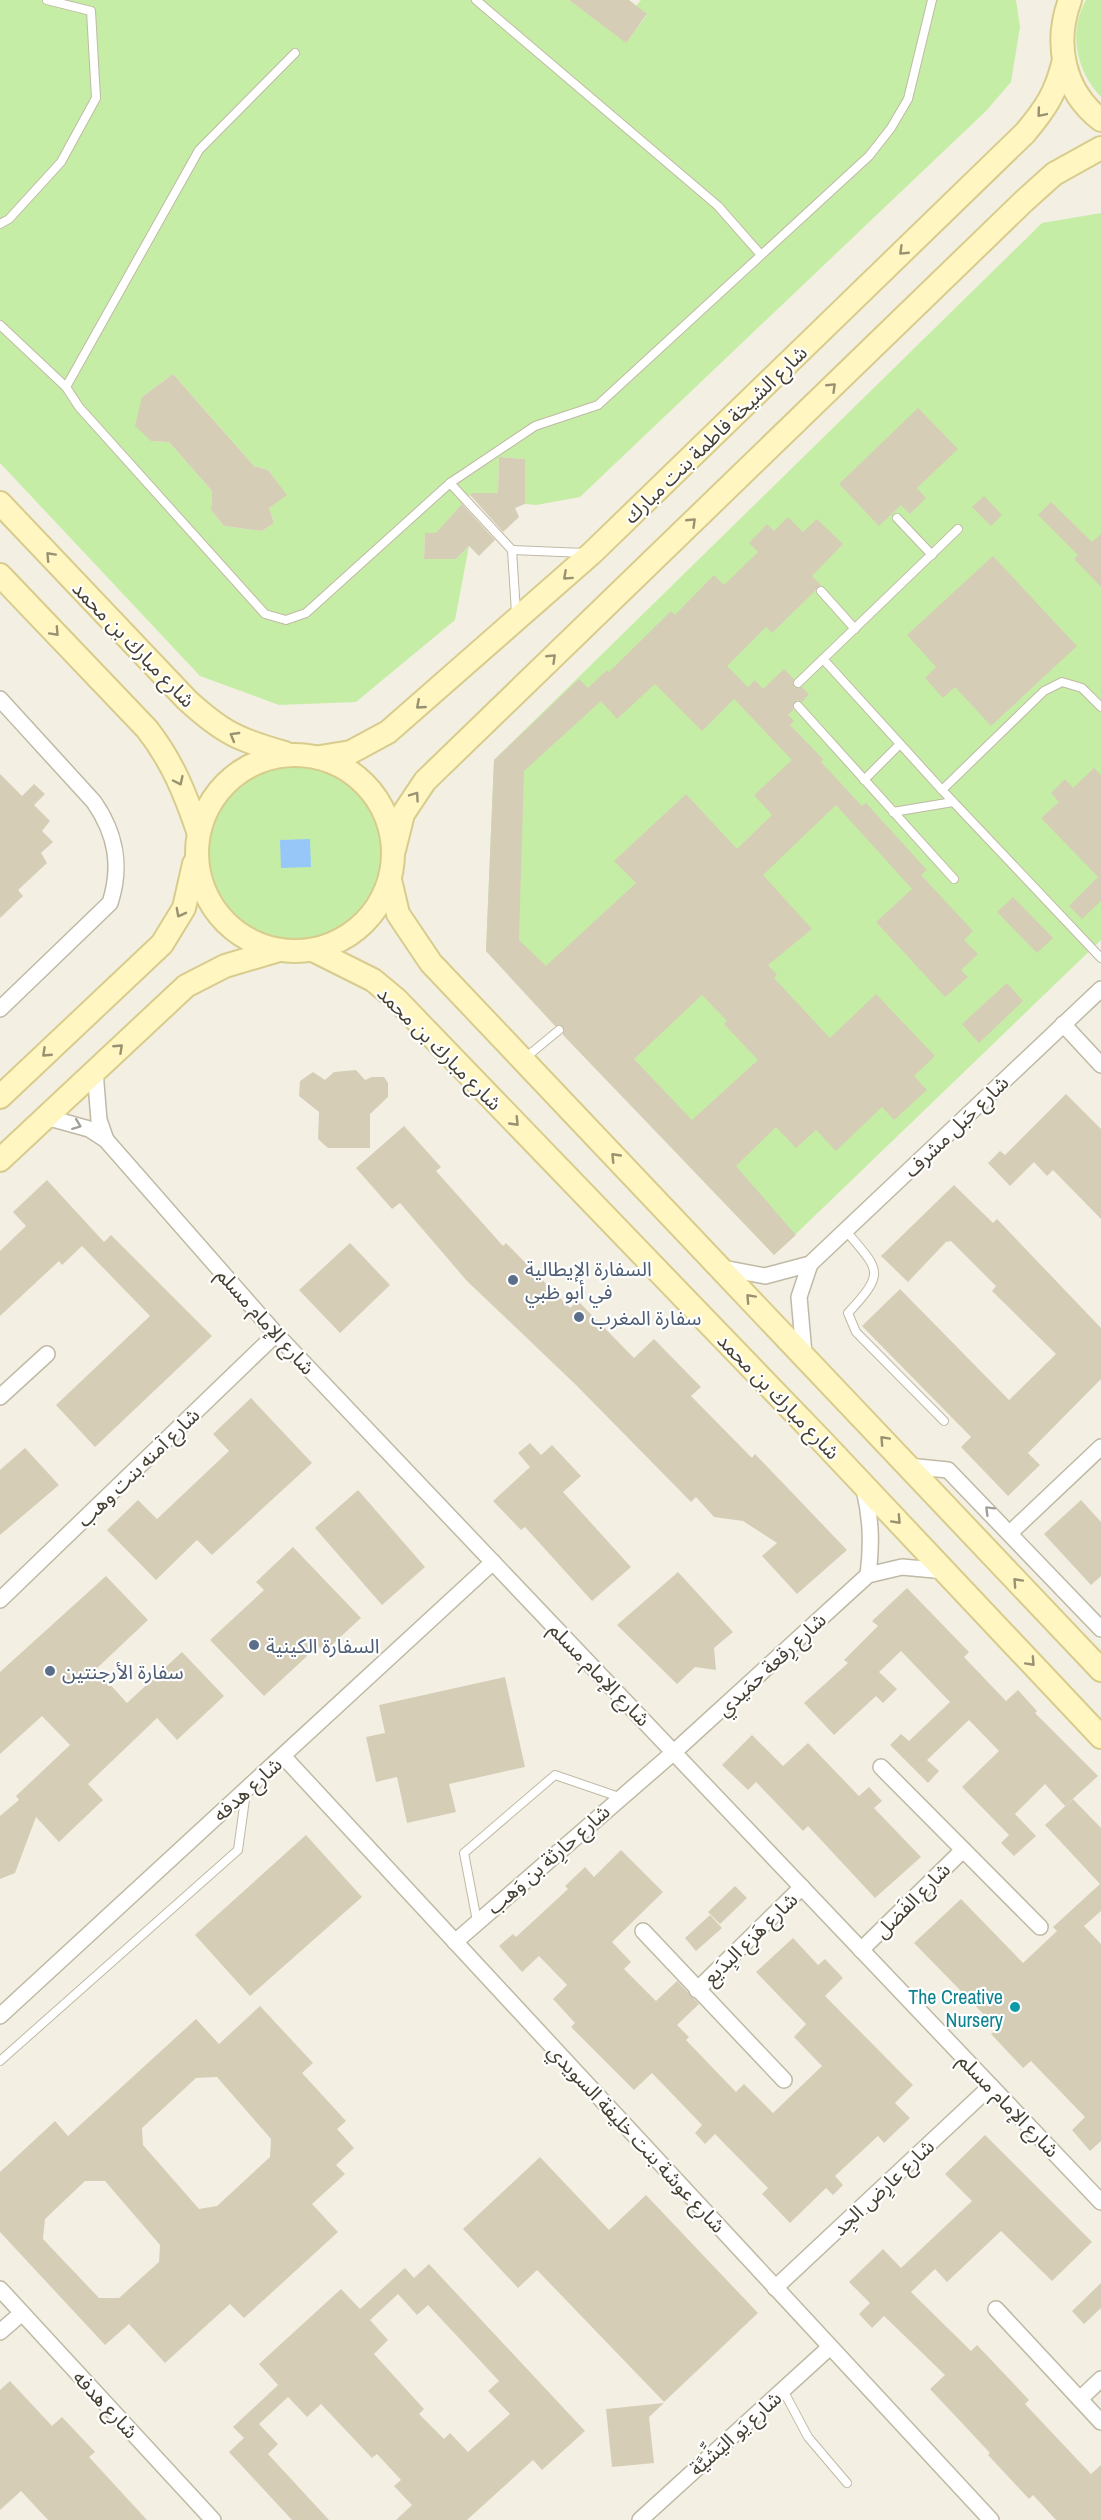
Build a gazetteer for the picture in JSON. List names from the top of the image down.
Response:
{
  "streets": {
    "main road": ["شارع الشيخة فاطمة بنت مبارك", "شارع مبارك بن محمد"],
    "street": [
      "شارع حَبل مشرف",
      "شارع الإمام مسلم",
      "شارع آمنه بنت وهب",
      "شارع رِقعة حمَيدي",
      "شارع هدفه",
      "شارع حارِثة بن وَهب",
      "شارع الفَضل",
      "شارع هَزع البِدَيع",
      "شارع عوشة بنت خليفة السويدي",
      "شارع عارِض الجِد",
      "شارع يَو اليَشِّيَّة"
    ]
  },
  "crossings": [
    ["شارع الشيخة فاطمة بنت مبارك", "شارع مبارك بن محمد"],
    ["شارع مبارك بن محمد", "شارع رِقعة حمَيدي"],
    ["شارع الإمام مسلم", "شارع آمنه بنت وهب"],
    ["شارع الإمام مسلم", "شارع رِقعة حمَيدي"],
    ["شارع الإمام مسلم", "شارع هدفه"],
    ["شارع الإمام مسلم", "شارع حارِثة بن وَهب"],
    ["شارع الإمام مسلم", "شارع الفَضل"],
    ["شارع الإمام مسلم", "شارع هَزع البِدَيع"],
    ["شارع الإمام مسلم", "شارع عارِض الجِد"],
    ["شارع رِقعة حمَيدي", "شارع حارِثة بن وَهب"],
    ["شارع هدفه", "شارع عوشة بنت خليفة السويدي"],
    ["شارع حارِثة بن وَهب", "شارع عوشة بنت خليفة السويدي"],
    ["شارع عوشة بنت خليفة السويدي", "شارع عارِض الجِد"],
    ["شارع عوشة بنت خليفة السويدي", "شارع يَو اليَشِّيَّة"]
  ],
  "places": [
    "السفارة الإيطالية في أبو ظبي",
    "سفارة المغرب",
    "السفارة الكينية",
    "سفارة الأرجنتين",
    "The Creative Nursery"
  ]
}
